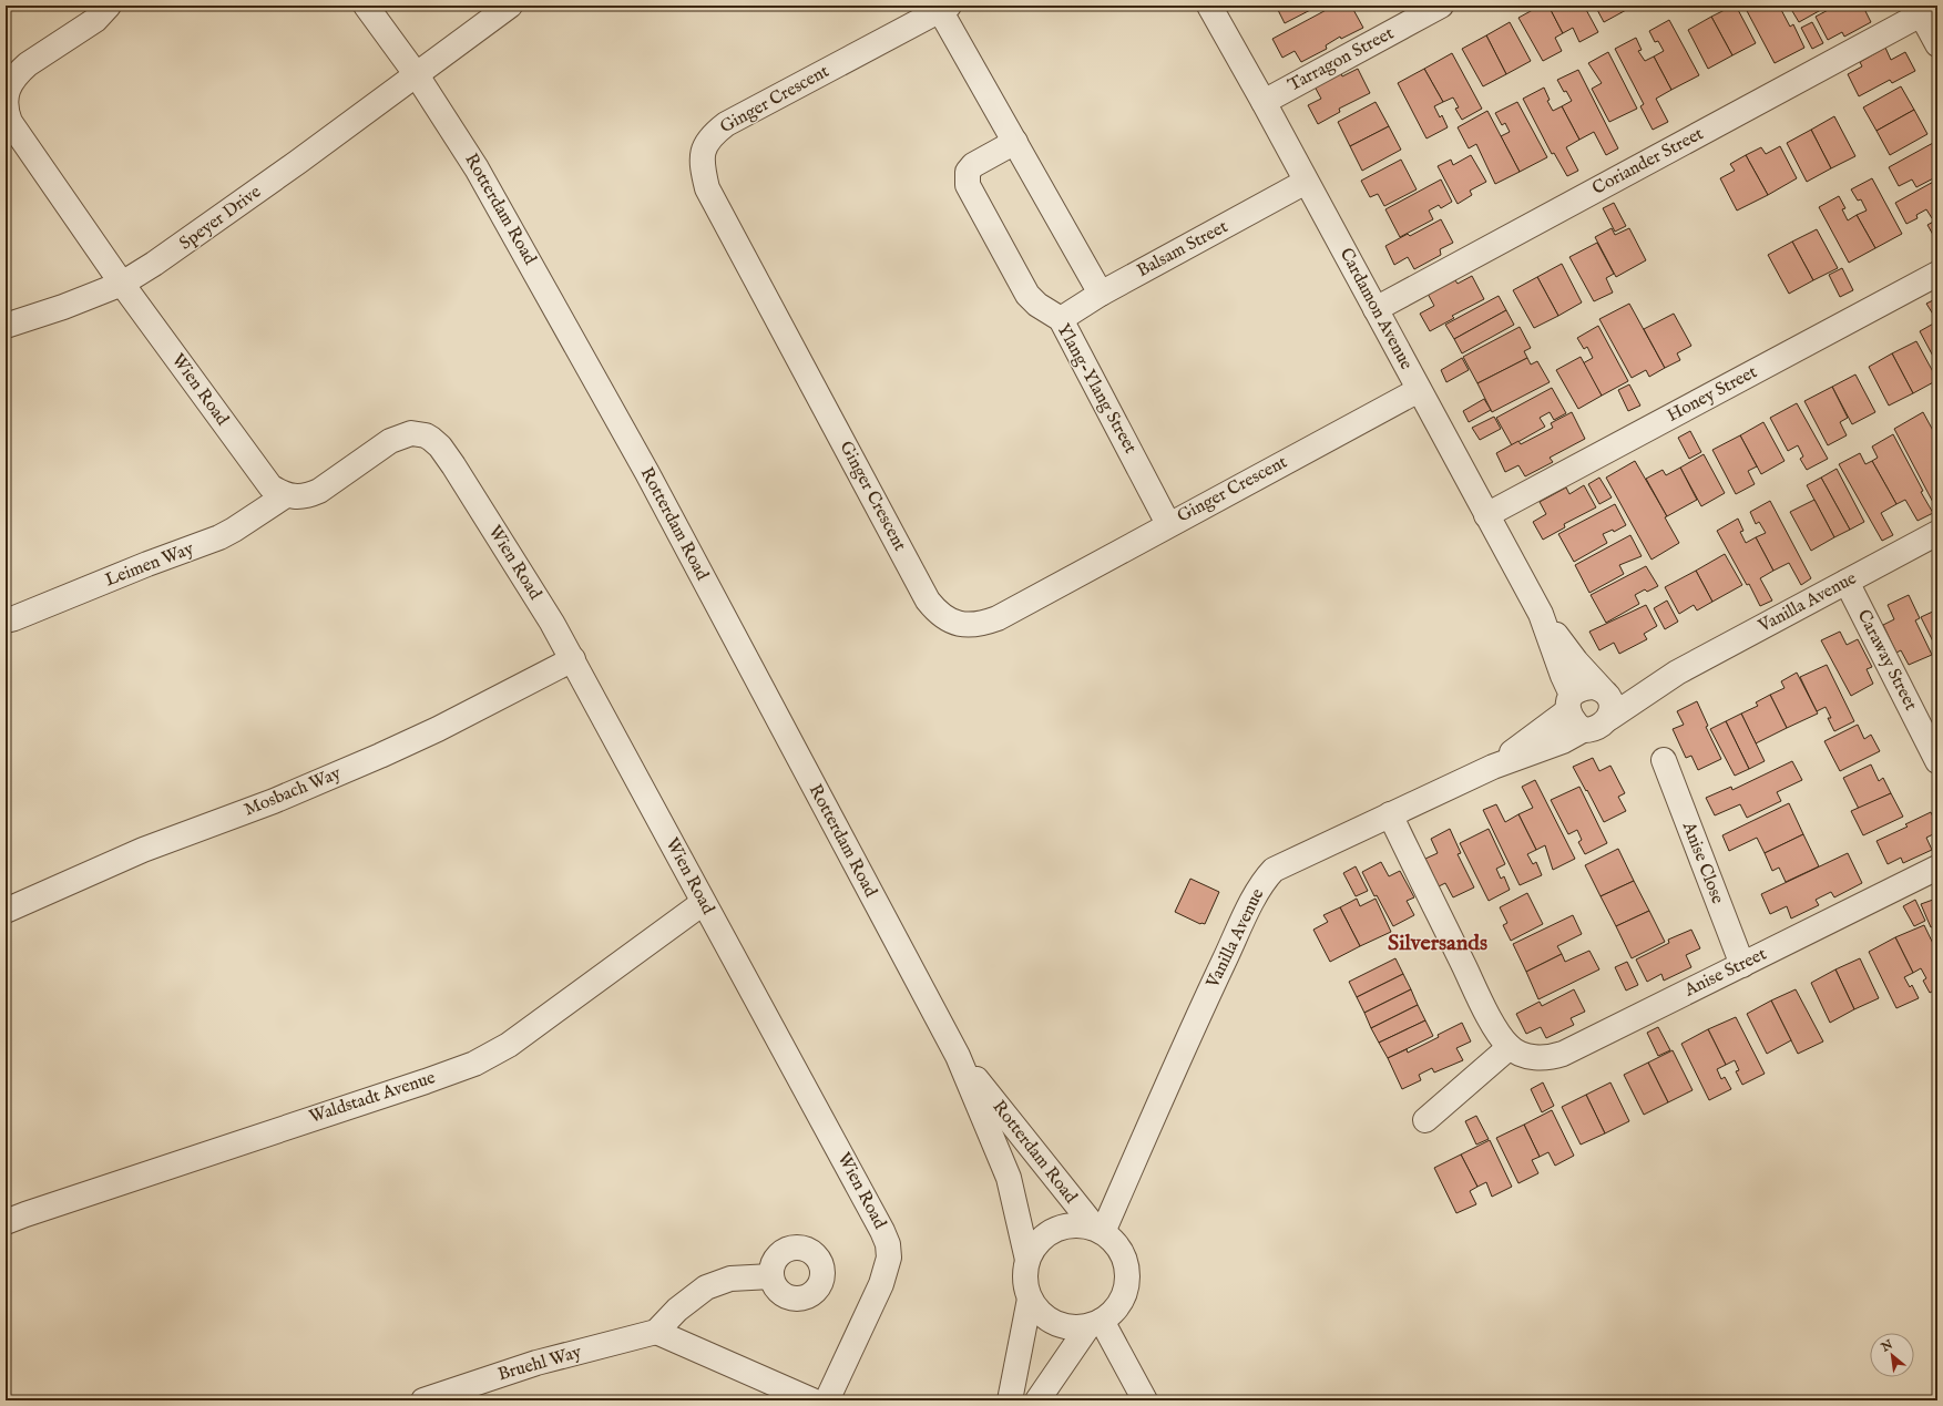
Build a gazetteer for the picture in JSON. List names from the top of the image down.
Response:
{
  "streets": {
    "street": [
      "Tarragon Street",
      "Ginger Crescent",
      "Coriander Street",
      "Rotterdam Road",
      "Speyer Drive",
      "Balsam Street",
      "Cardamon Avenue",
      "Ylang-Ylang Street",
      "Wien Road",
      "Honey Street",
      "Leimen Way",
      "Vanilla Avenue",
      "Caraway Street",
      "Mosbach Way",
      "Anise Close",
      "Anise Street",
      "Waldstadt Avenue",
      "Bruehl Way"
    ]
  },
  "crossings": [
    ["Tarragon Street", "Cardamon Avenue"],
    ["Ginger Crescent", "Cardamon Avenue"],
    ["Ginger Crescent", "Ylang-Ylang Street"],
    ["Coriander Street", "Cardamon Avenue"],
    ["Rotterdam Road", "Speyer Drive"],
    ["Rotterdam Road", "Vanilla Avenue"],
    ["Speyer Drive", "Wien Road"],
    ["Balsam Street", "Cardamon Avenue"],
    ["Balsam Street", "Ylang-Ylang Street"],
    ["Cardamon Avenue", "Honey Street"],
    ["Cardamon Avenue", "Vanilla Avenue"],
    ["Wien Road", "Leimen Way"],
    ["Wien Road", "Mosbach Way"],
    ["Wien Road", "Waldstadt Avenue"],
    ["Vanilla Avenue", "Caraway Street"],
    ["Anise Close", "Anise Street"]
  ],
  "districts": ["Silversands"],
  "north": "top left"
}
